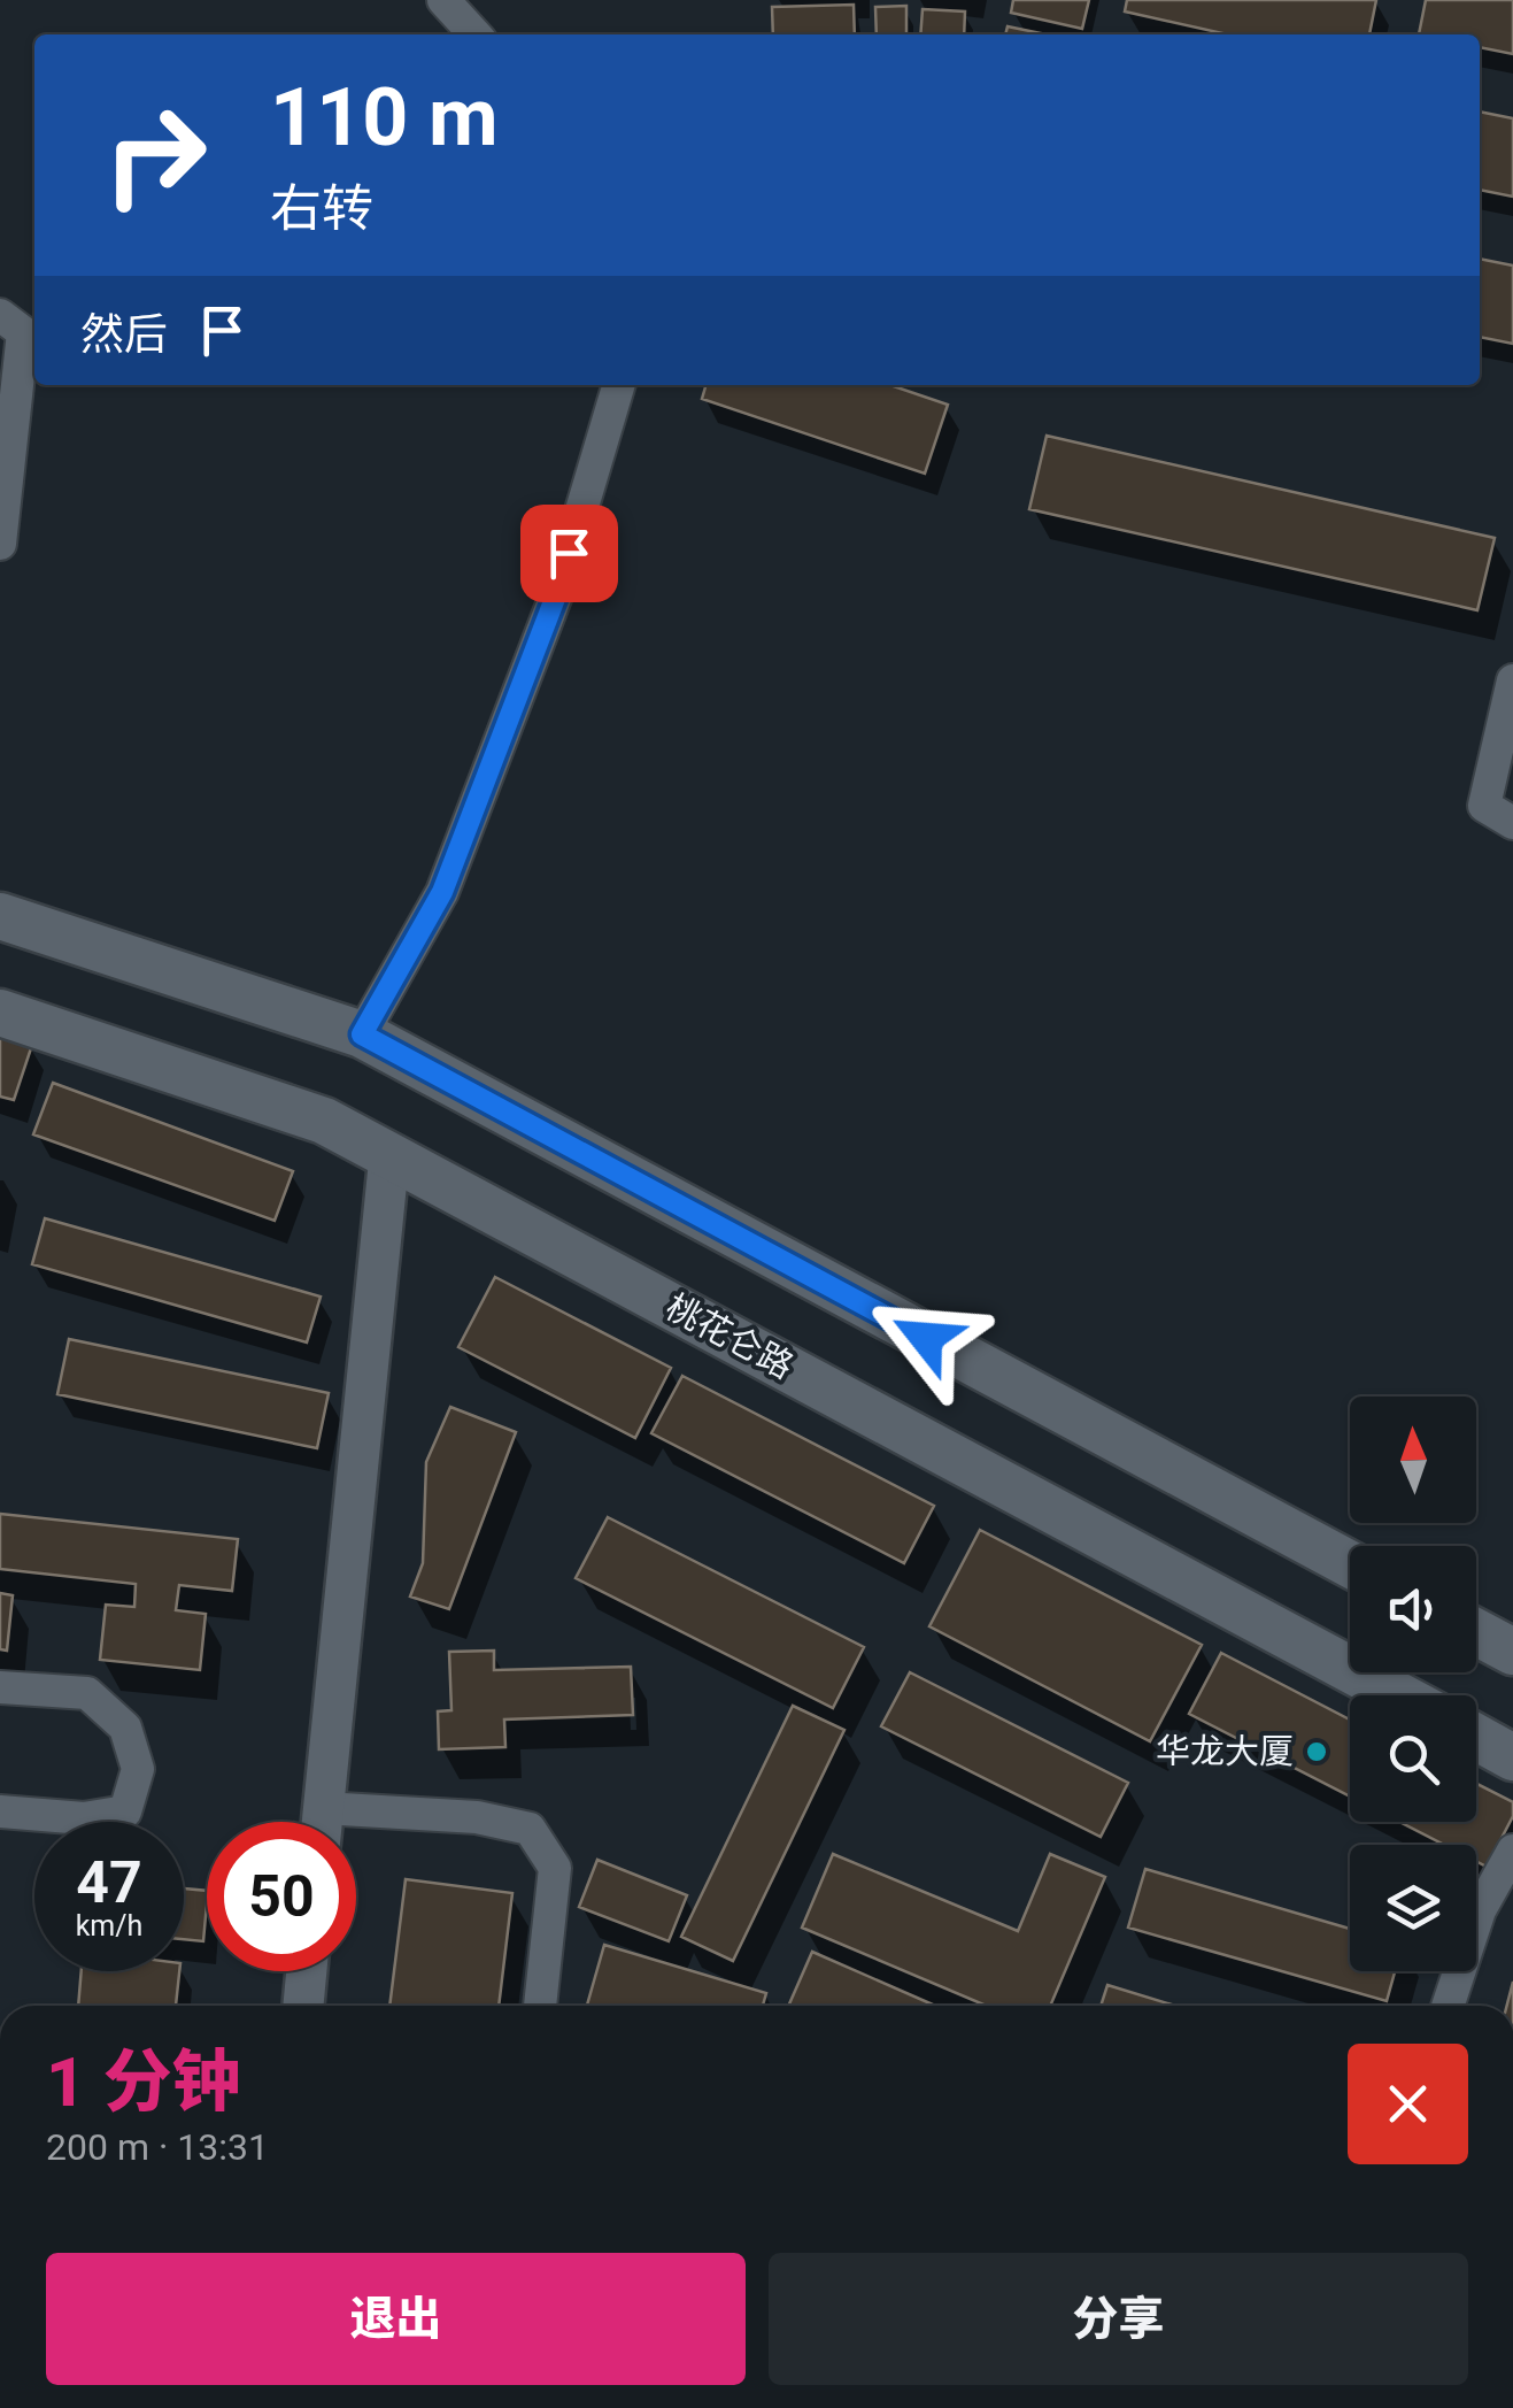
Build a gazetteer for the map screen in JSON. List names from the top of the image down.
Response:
{
  "streets": {
    "main road": ["桃花仑路"]
  },
  "places": ["华龙大厦"],
  "north": "top",
  "page": {
    "turn": ["110 m", "右转"],
    "then": "然后",
    "speed": "47 km/h",
    "limit": "50",
    "heading": ["1 分钟", "200 m · 13:31"],
    "buttons": ["退出", "分享"]
  }
}
